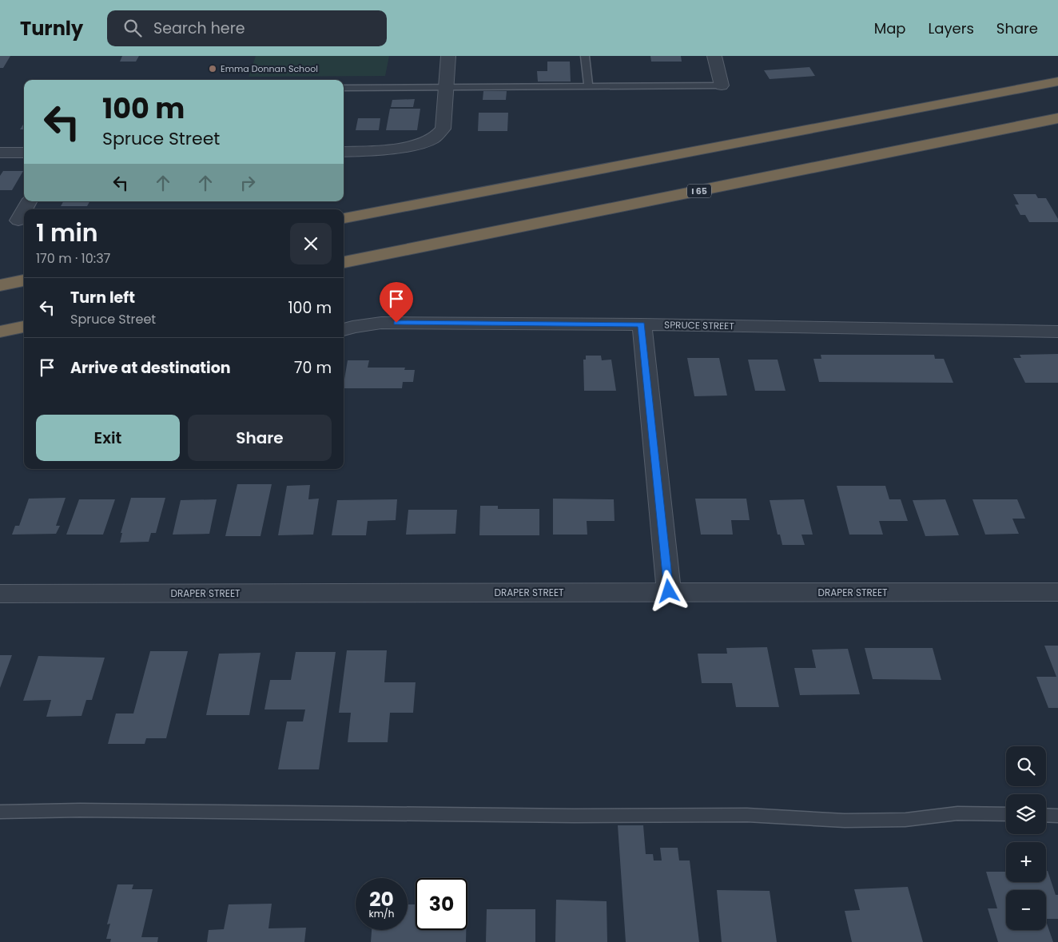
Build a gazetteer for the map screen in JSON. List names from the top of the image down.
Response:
{
  "streets": {
    "highway": ["I 65"],
    "street": ["SPRUCE STREET", "DRAPER STREET"]
  },
  "places": ["Emma Donnan School"],
  "page": {
    "header": "Turnly",
    "search": "Search here",
    "nav": ["Map", "Layers", "Share"],
    "turn": ["100 m", "Spruce Street"],
    "heading": ["1 min", "170 m · 10:37"],
    "list": [
      {
        "name": "Turn left",
        "note": "Spruce Street",
        "value": "100 m"
      },
      {
        "name": "Arrive at destination",
        "value": "70 m"
      }
    ],
    "buttons": ["Exit", "Share"],
    "map_buttons": ["+", "−"],
    "speed": "20 km/h",
    "limit": "30"
  }
}
